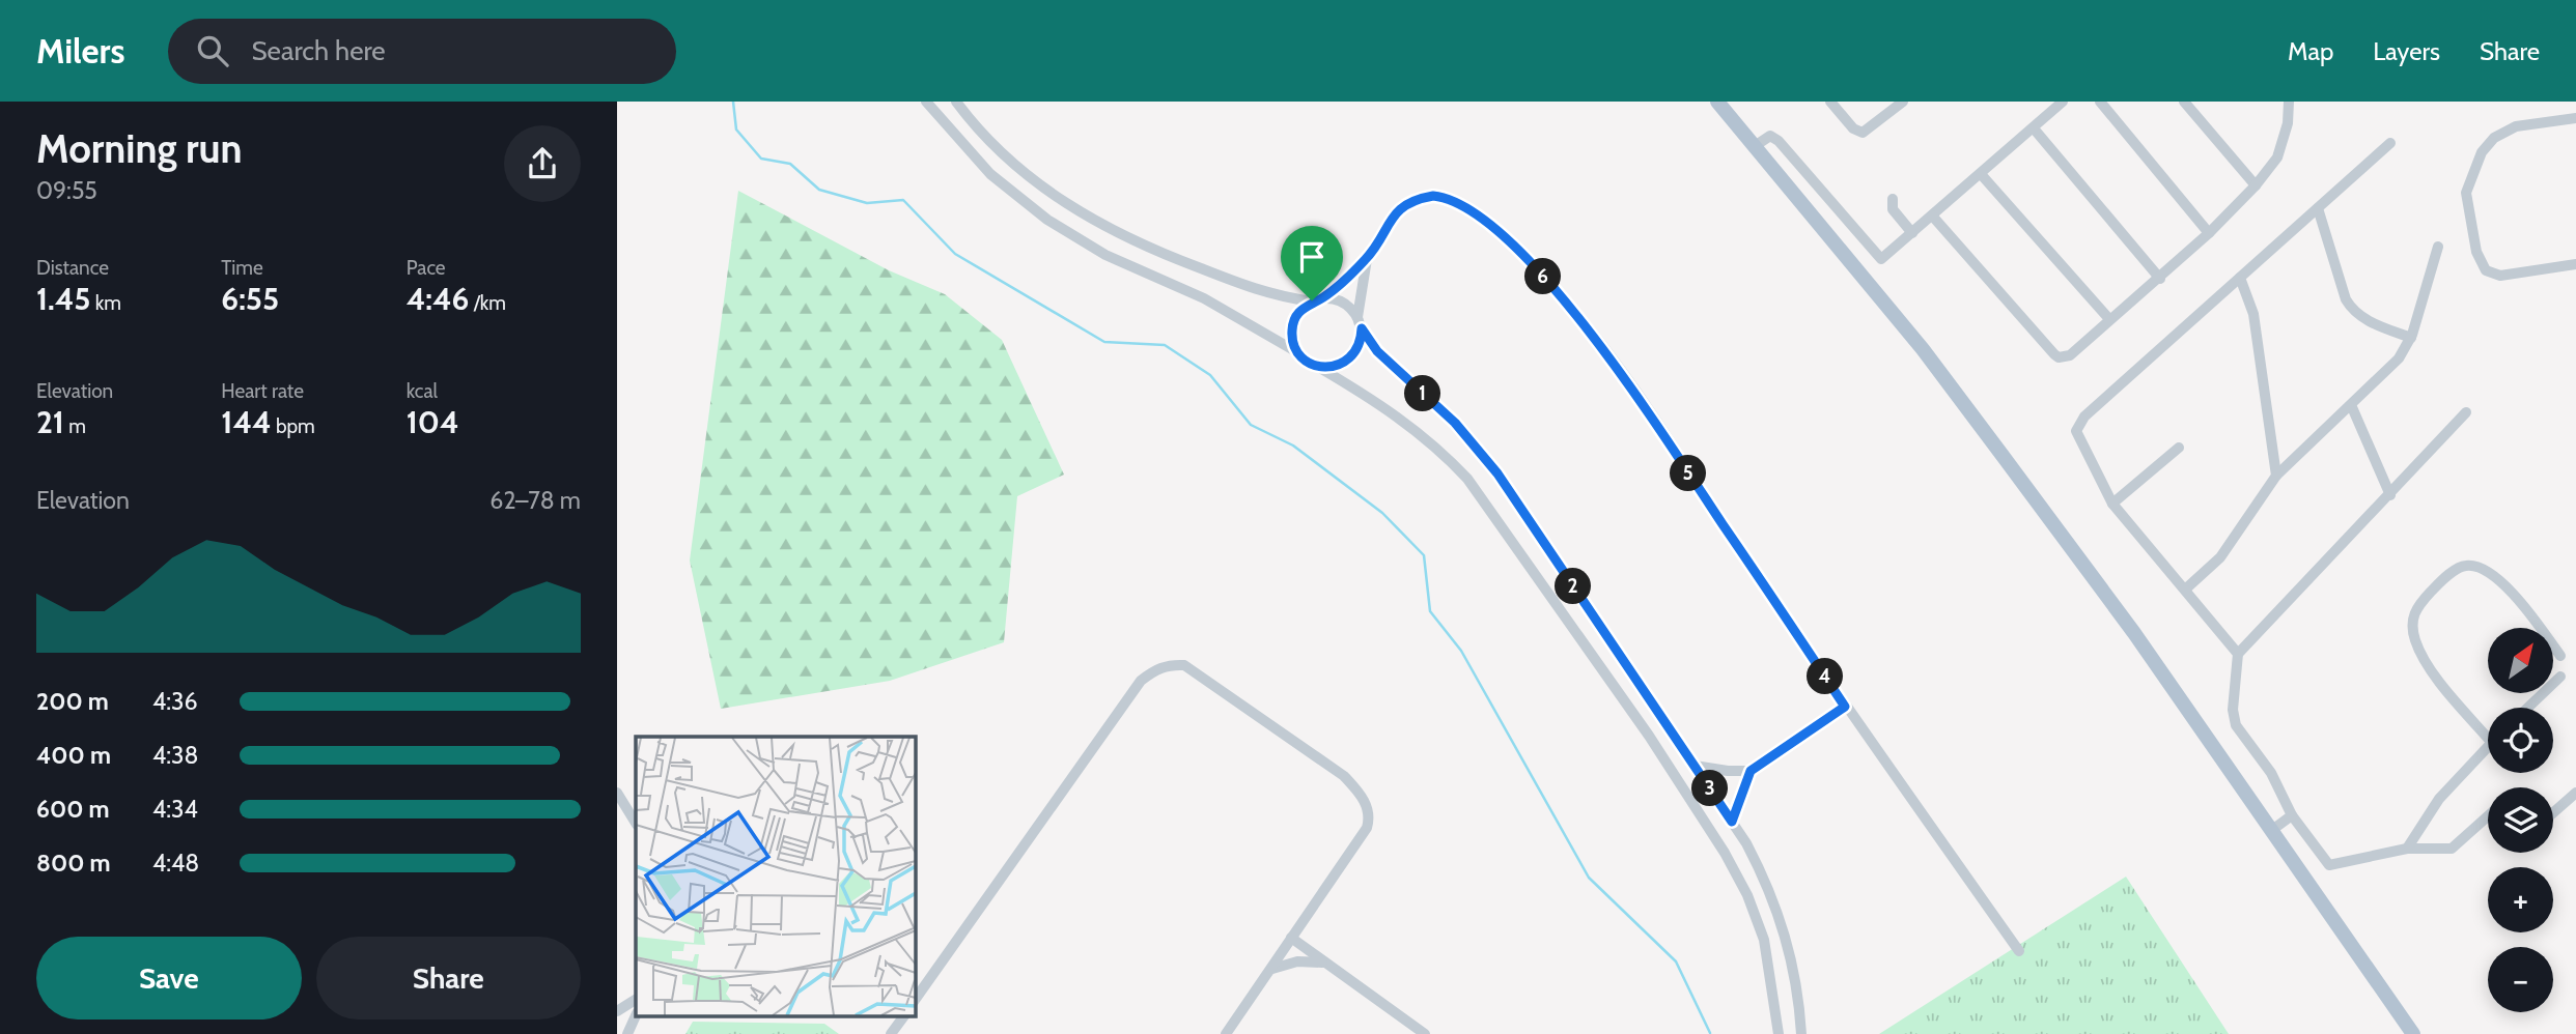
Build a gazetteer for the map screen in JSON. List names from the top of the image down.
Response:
{
  "north": "top right",
  "page": {
    "header": "Milers",
    "search": "Search here",
    "nav": ["Map", "Layers", "Share"],
    "heading": ["Morning run", "09:55"],
    "stats": [
      ["Distance", "1.45 km"],
      ["Time", "6:55"],
      ["Pace", "4:46 /km"],
      ["Elevation", "21 m"],
      ["Heart rate", "144 bpm"],
      ["kcal", "104"]
    ],
    "pins": [
      "6",
      "1",
      "5",
      "2",
      "4",
      "3"
    ],
    "chart": ["Elevation", "62–78 m"],
    "map_buttons": ["+", "−"],
    "list": [
      {
        "name": "200 m",
        "note": "4:36"
      },
      {
        "name": "400 m",
        "note": "4:38"
      },
      {
        "name": "600 m",
        "note": "4:34"
      },
      {
        "name": "800 m",
        "note": "4:48"
      }
    ],
    "buttons": ["Save", "Share"]
  }
}
